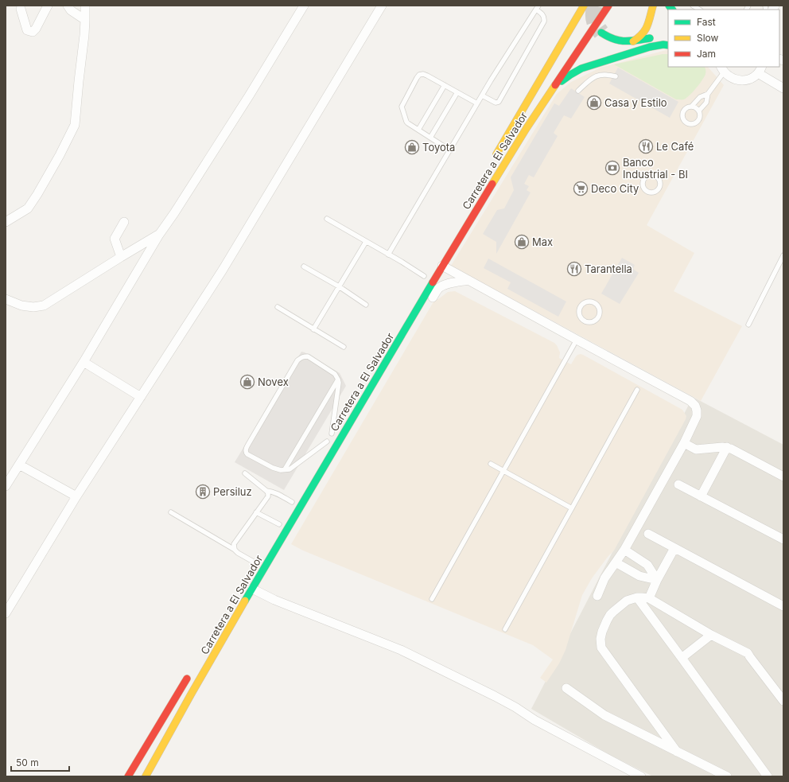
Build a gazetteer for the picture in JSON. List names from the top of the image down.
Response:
{
  "streets": {
    "highway": ["Carretera a El Salvador"]
  },
  "places": {
    "shop": [
      "Casa y Estilo",
      "Toyota",
      "Max",
      "Novex"
    ],
    "restaurant": ["Le Café", "Tarantella"],
    "bank": ["Banco Industrial - BI"],
    "supermarket": ["Deco City"],
    "building": ["Persiluz"]
  },
  "legend": ["Fast", "Slow", "Jam"],
  "scale_bar": "50 m"
}
